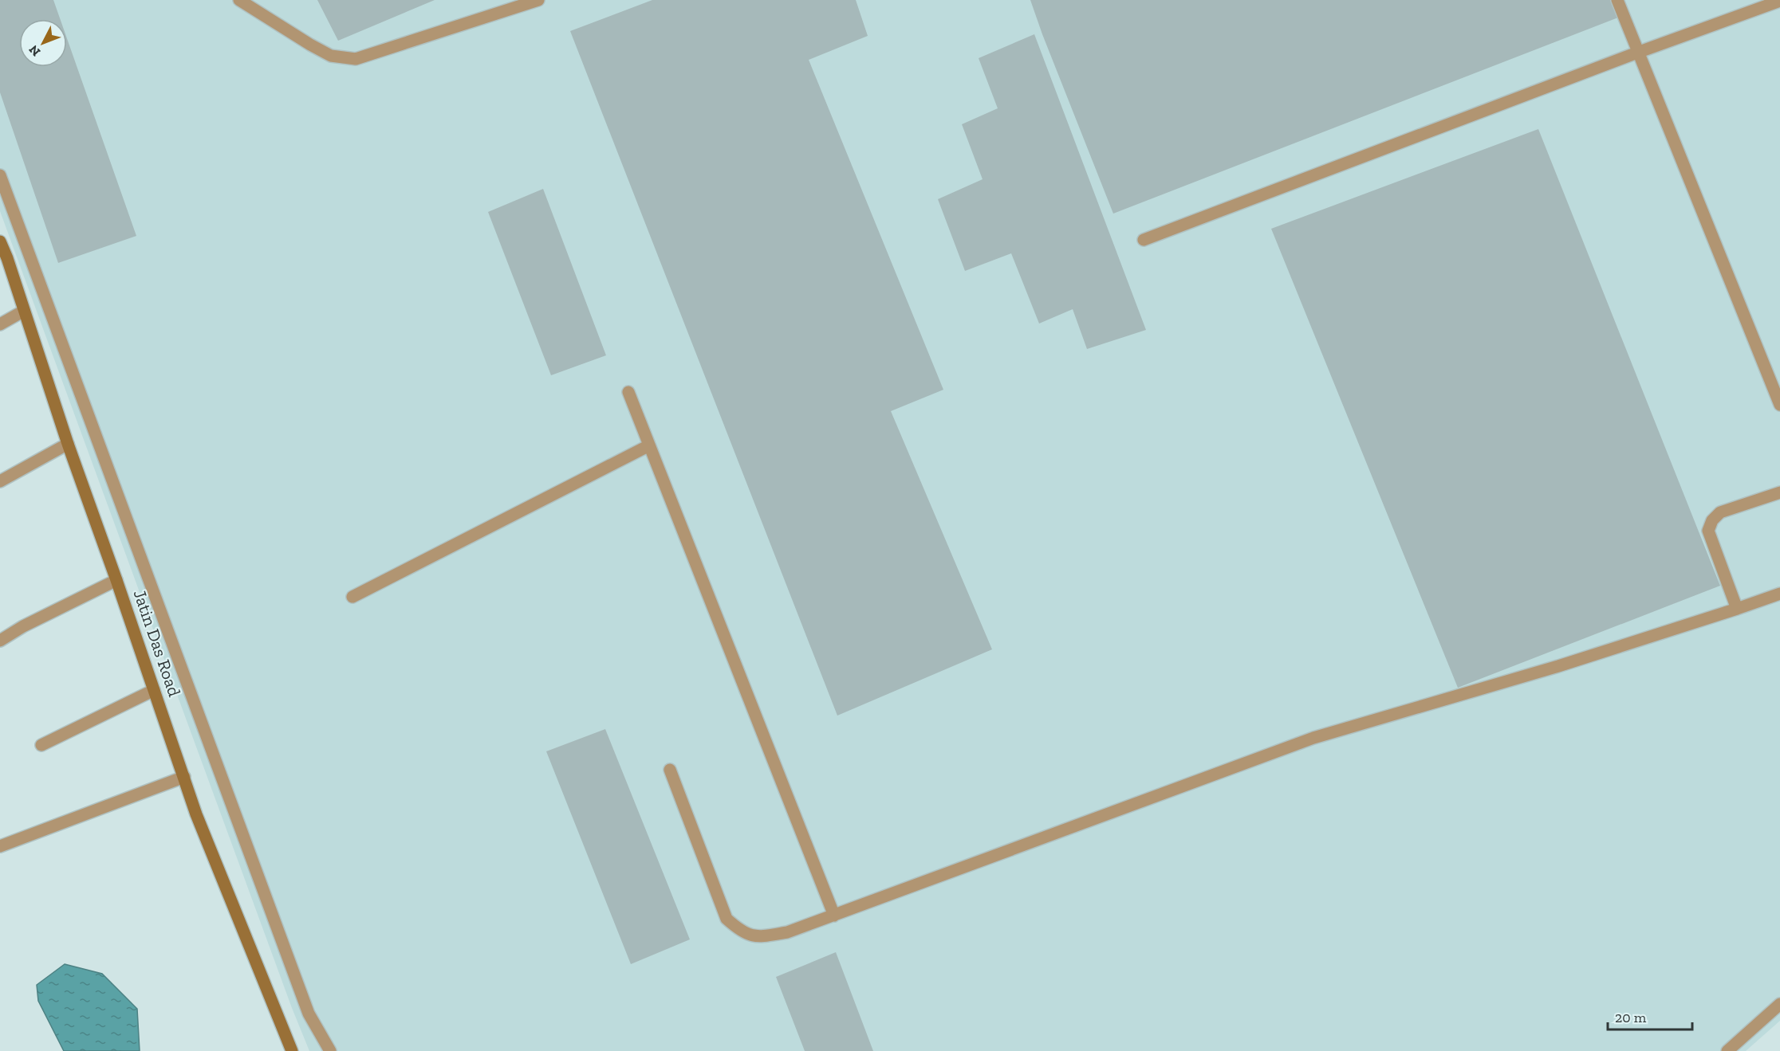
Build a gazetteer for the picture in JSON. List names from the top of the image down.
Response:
{
  "streets": {
    "street": ["Jatin Das Road"]
  },
  "scale_bar": "20 m",
  "north": "bottom left"
}
